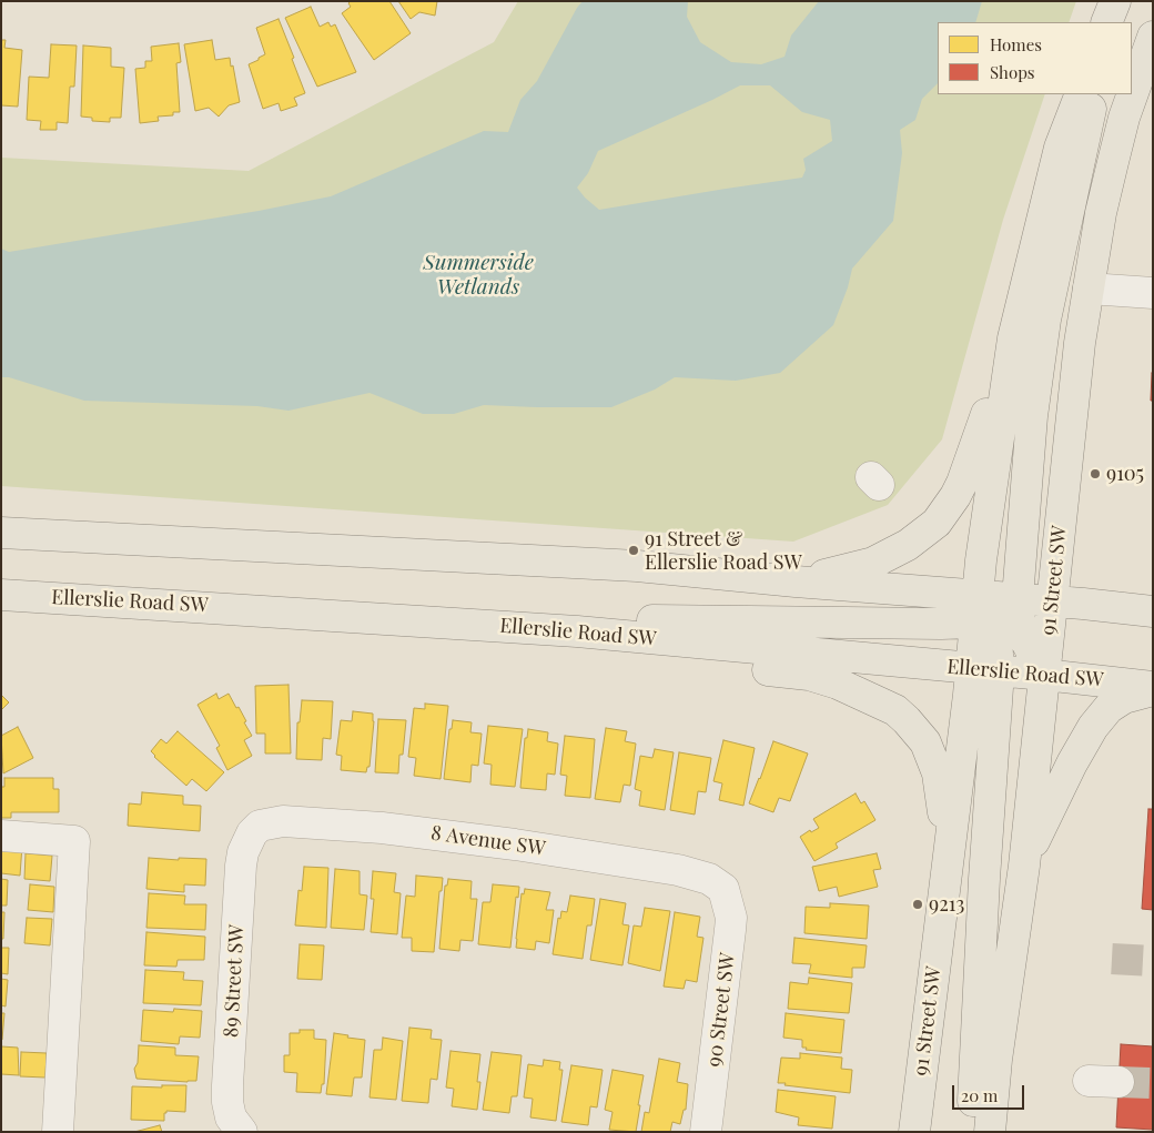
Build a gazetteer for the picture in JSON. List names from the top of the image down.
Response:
{
  "streets": {
    "main road": ["91 Street SW", "Ellerslie Road SW"],
    "street": ["8 Avenue SW", "89 Street SW", "90 Street SW"]
  },
  "crossings": [
    ["91 Street SW", "Ellerslie Road SW"],
    ["8 Avenue SW", "89 Street SW"],
    ["8 Avenue SW", "90 Street SW"]
  ],
  "water": ["Summerside Wetlands"],
  "places": ["9105", "91 Street & Ellerslie Road SW", "9213"],
  "legend": ["Homes", "Shops"],
  "scale_bar": "20 m"
}
